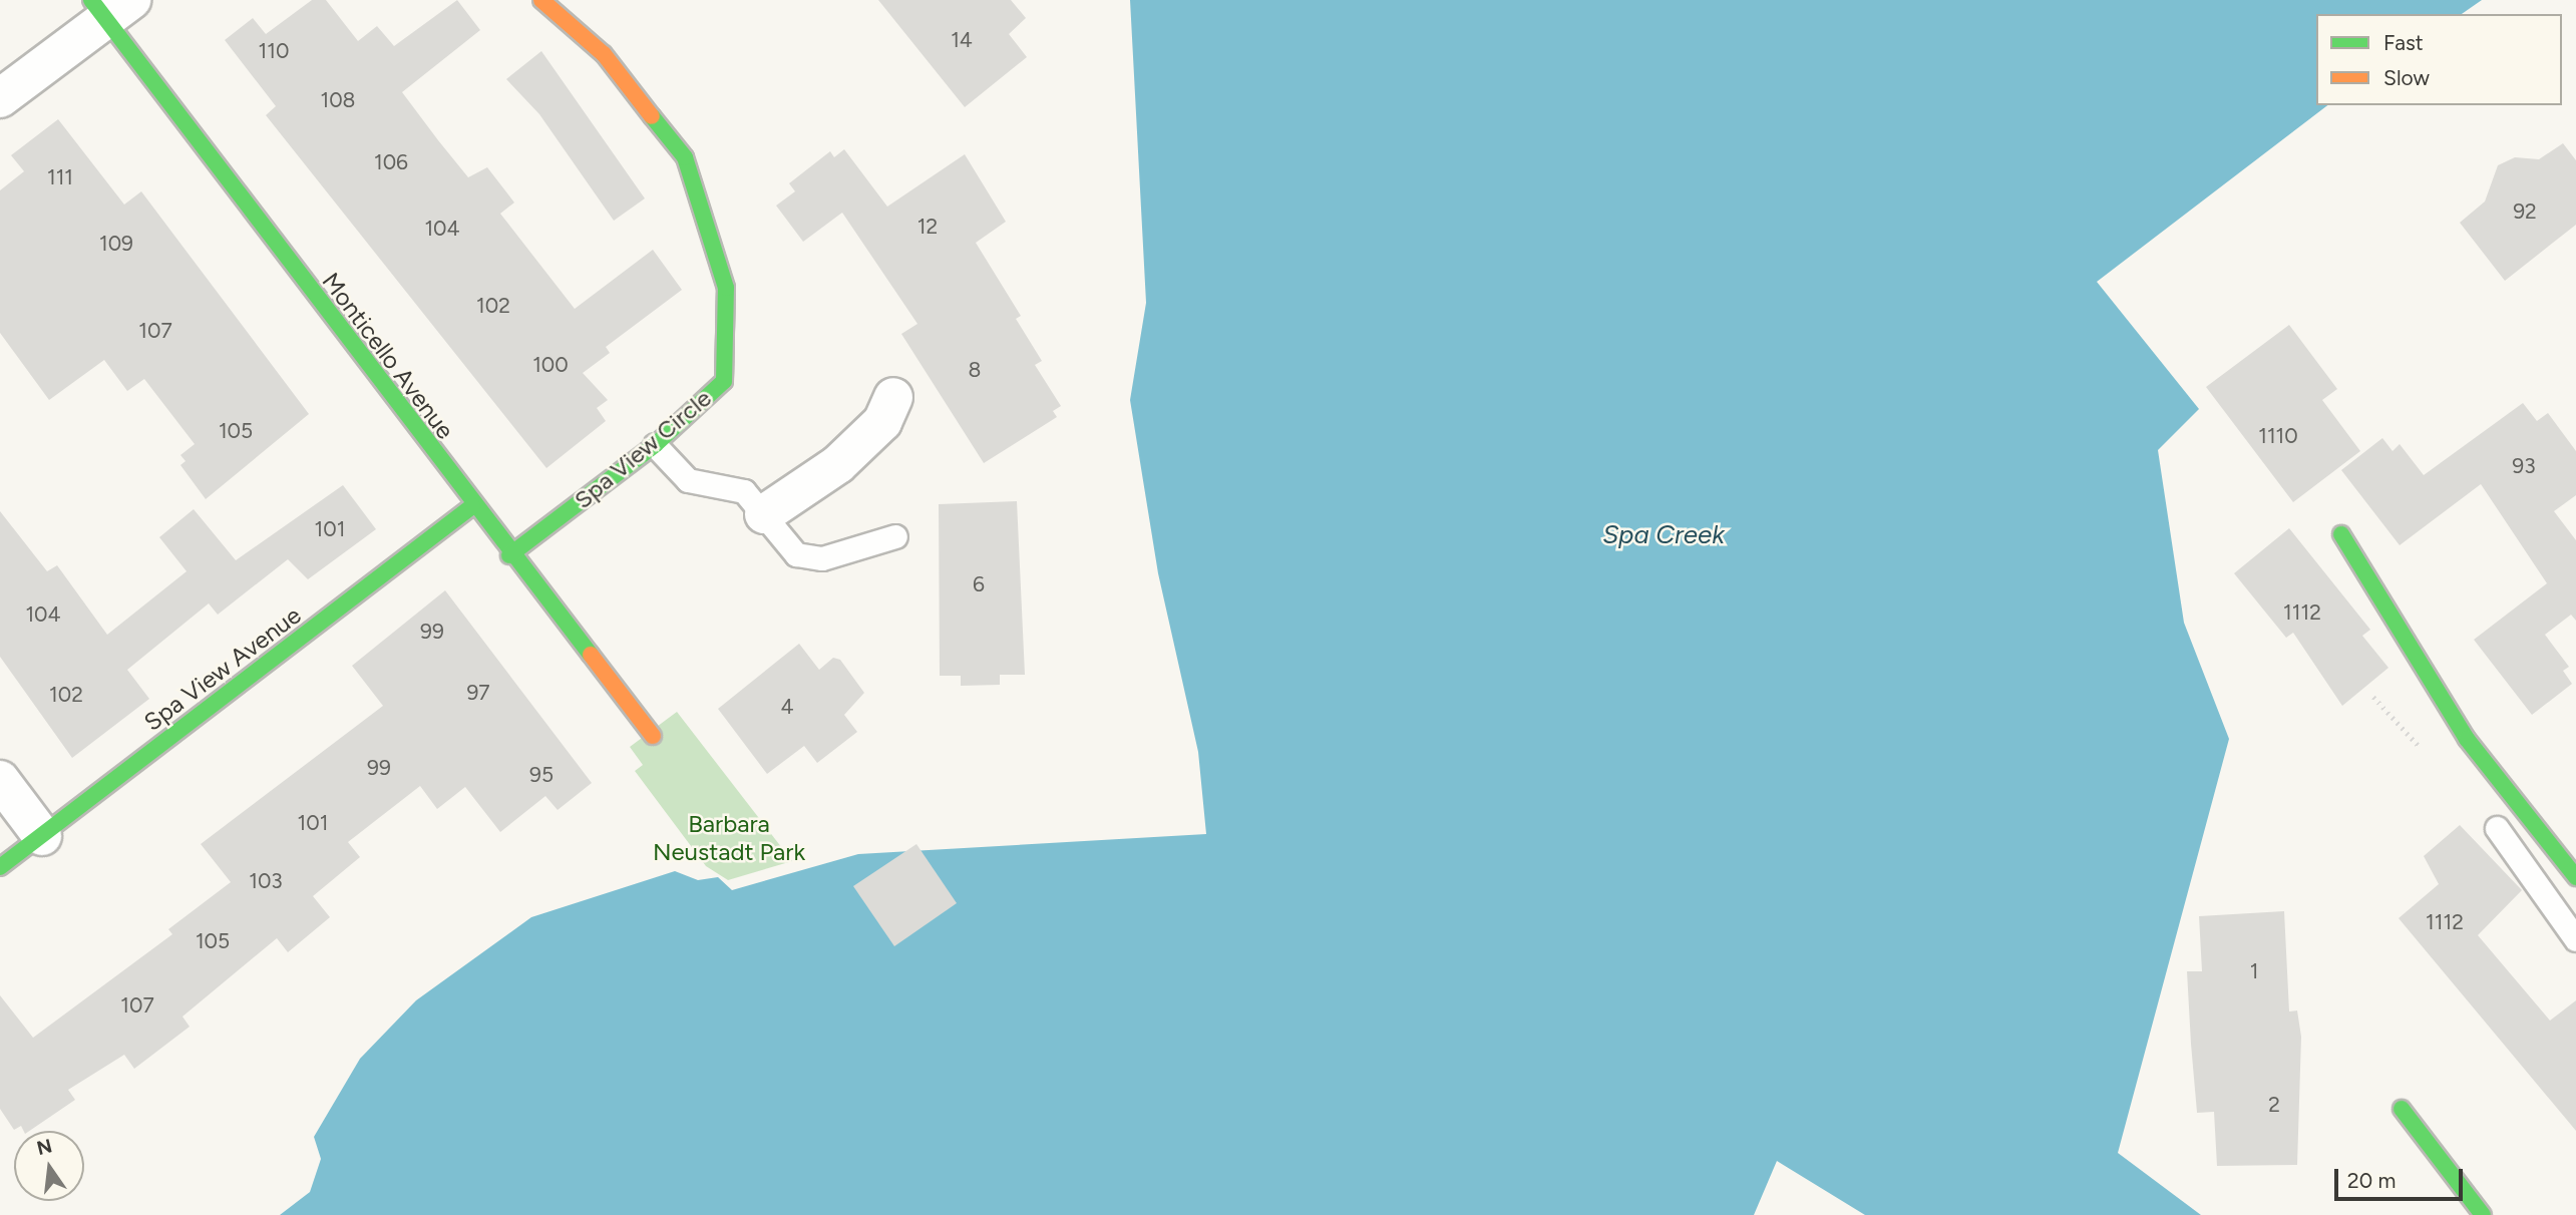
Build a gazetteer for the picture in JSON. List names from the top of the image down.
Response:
{
  "streets": {
    "street": ["Monticello Avenue", "Spa View Circle", "Spa View Avenue"]
  },
  "crossings": [
    ["Monticello Avenue", "Spa View Circle"],
    ["Monticello Avenue", "Spa View Avenue"]
  ],
  "water": ["Spa Creek"],
  "parks": ["Barbara Neustadt Park"],
  "house_numbers": [
    "14",
    "110",
    "108",
    "106",
    "111",
    "92",
    "12",
    "104",
    "109",
    "102",
    "107",
    "100",
    "8",
    "105",
    "1110",
    "93",
    "101",
    "6",
    "1112",
    "104",
    "99",
    "97",
    "102",
    "4",
    "99",
    "95",
    "101",
    "103",
    "1112",
    "105",
    "1",
    "107",
    "2"
  ],
  "legend": ["Fast", "Slow"],
  "scale_bar": "20 m",
  "north": "top"
}
